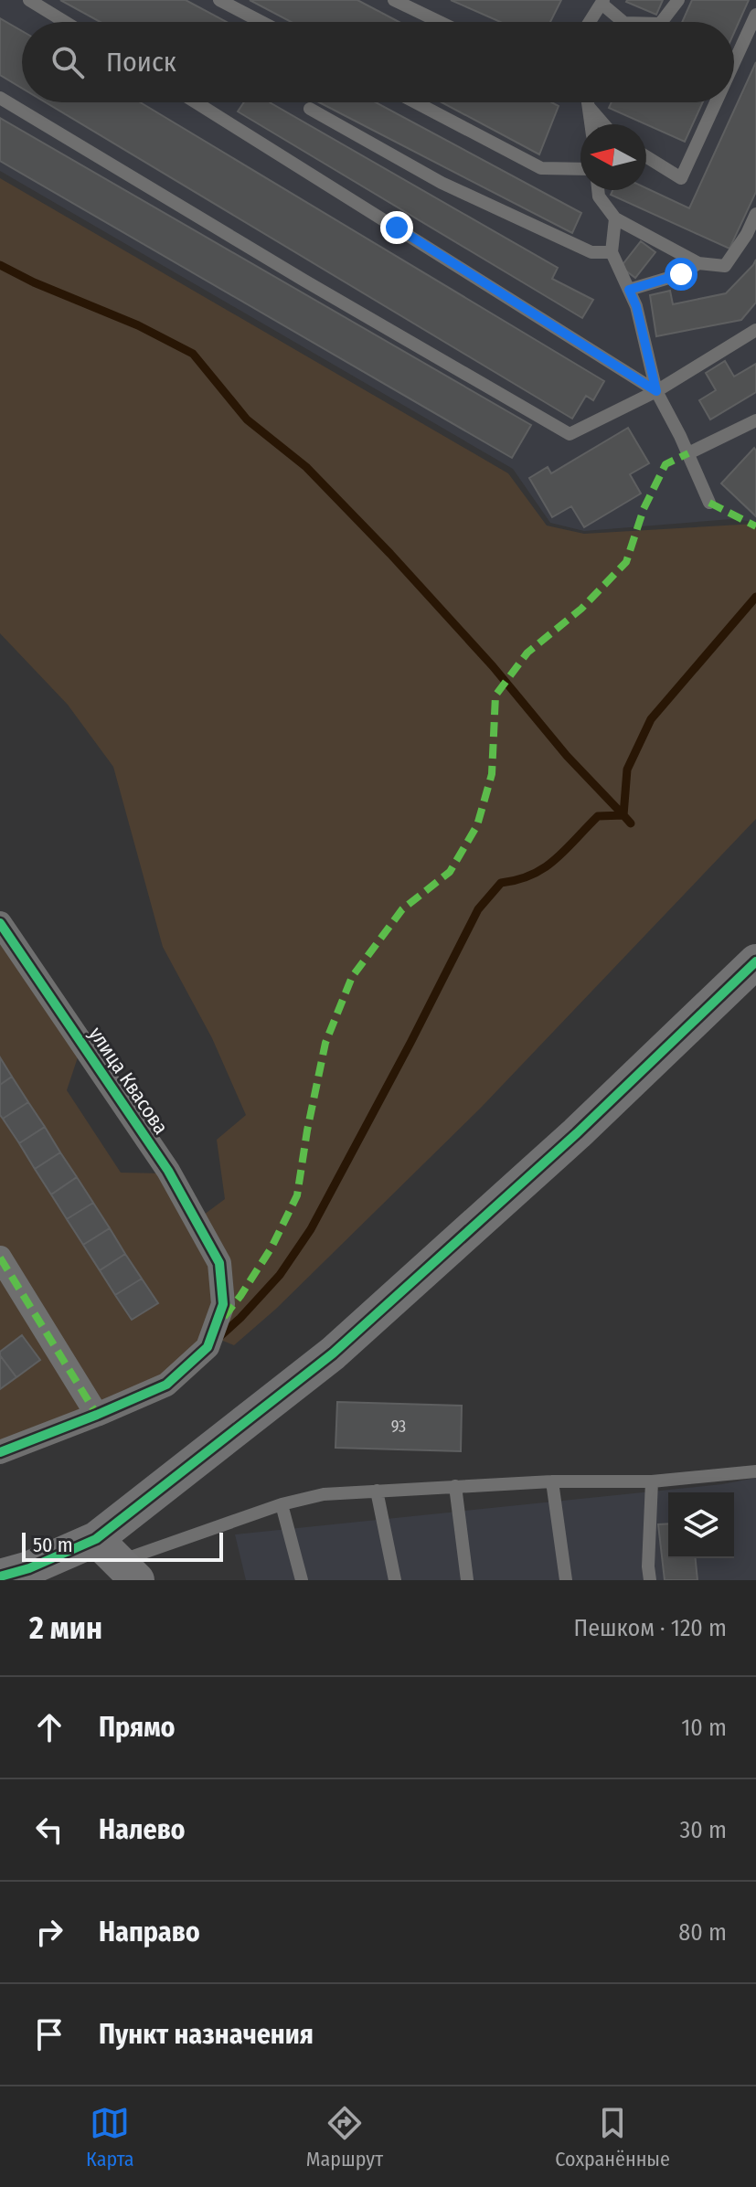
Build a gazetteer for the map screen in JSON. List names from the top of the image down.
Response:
{
  "streets": {
    "street": ["улица Квасова"]
  },
  "house_numbers": ["93"],
  "scale_bar": "50 m",
  "north": "left",
  "page": {
    "search": "Поиск",
    "scale": "50 m",
    "heading": ["2 мин", "Пешком · 120 m"],
    "list": [
      ["Прямо", "10 m"],
      ["Налево", "30 m"],
      ["Направо", "80 m"],
      "Пункт назначения"
    ],
    "nav": ["Карта", "Маршрут", "Сохранённые"]
  }
}
